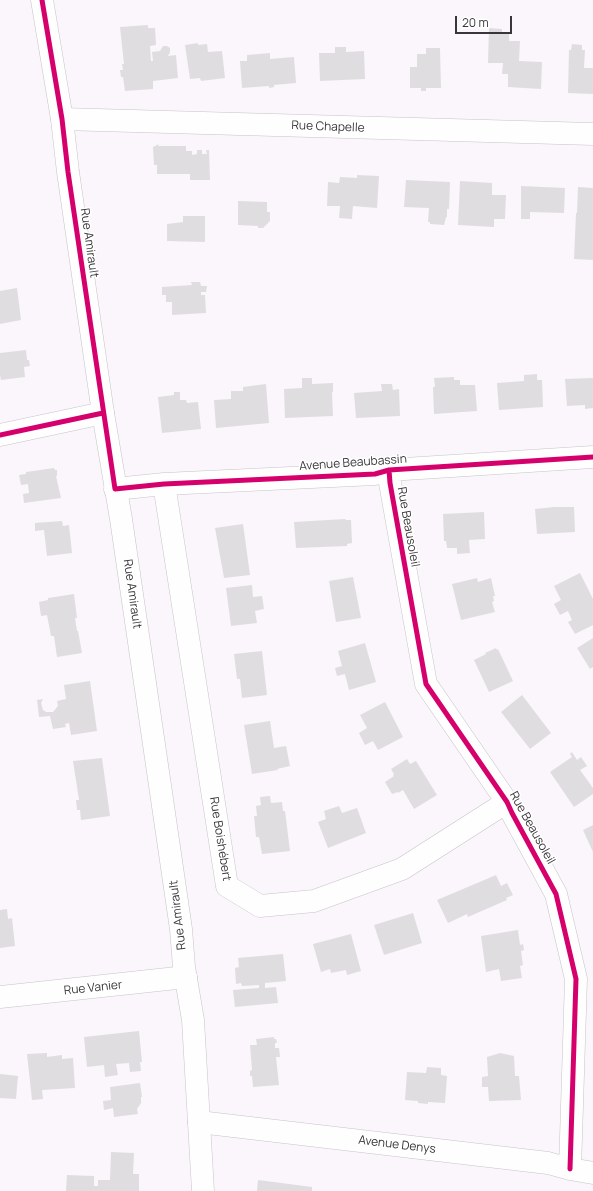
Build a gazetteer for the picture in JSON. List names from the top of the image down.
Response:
{
  "streets": {
    "street": [
      "Rue Chapelle",
      "Rue Amirault",
      "Avenue Beaubassin",
      "Rue Beausoleil",
      "Rue Boishébert",
      "Rue Vanier",
      "Avenue Denys"
    ]
  },
  "crossings": [
    ["Rue Chapelle", "Rue Amirault"],
    ["Rue Amirault", "Avenue Beaubassin"],
    ["Rue Amirault", "Rue Vanier"],
    ["Rue Amirault", "Avenue Denys"],
    ["Avenue Beaubassin", "Rue Beausoleil"],
    ["Avenue Beaubassin", "Rue Boishébert"],
    ["Rue Beausoleil", "Rue Boishébert"],
    ["Rue Beausoleil", "Avenue Denys"]
  ],
  "scale_bar": "20 m"
}
